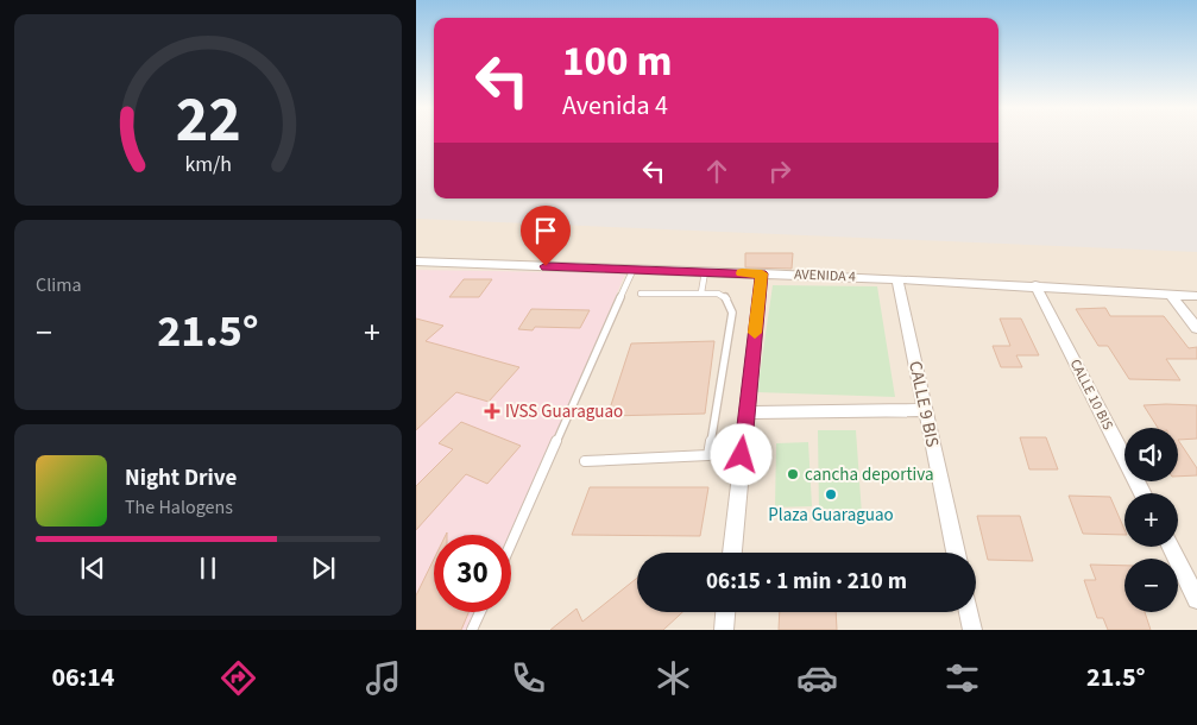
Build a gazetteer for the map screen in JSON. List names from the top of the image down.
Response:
{
  "streets": {
    "street": ["AVENIDA 4", "CALLE 10 BIS", "CALLE 9 BIS"]
  },
  "crossings": [
    ["AVENIDA 4", "CALLE 10 BIS"],
    ["AVENIDA 4", "CALLE 9 BIS"]
  ],
  "places": {
    "health": ["IVSS Guaraguao"],
    "other": ["cancha deportiva", "Plaza Guaraguao"]
  },
  "page": {
    "turn": ["100 m", "Avenida 4"],
    "tile": "Clima",
    "heat": ["−", "21.5°", "+"],
    "map_buttons": ["+", "−"],
    "song": ["Night Drive", "The Halogens"],
    "limit": "30",
    "trip": "06:15 · 1 min · 210 m",
    "tabs": ["06:14", "21.5°"],
    "gauge": ["22", "km/h"]
  }
}
